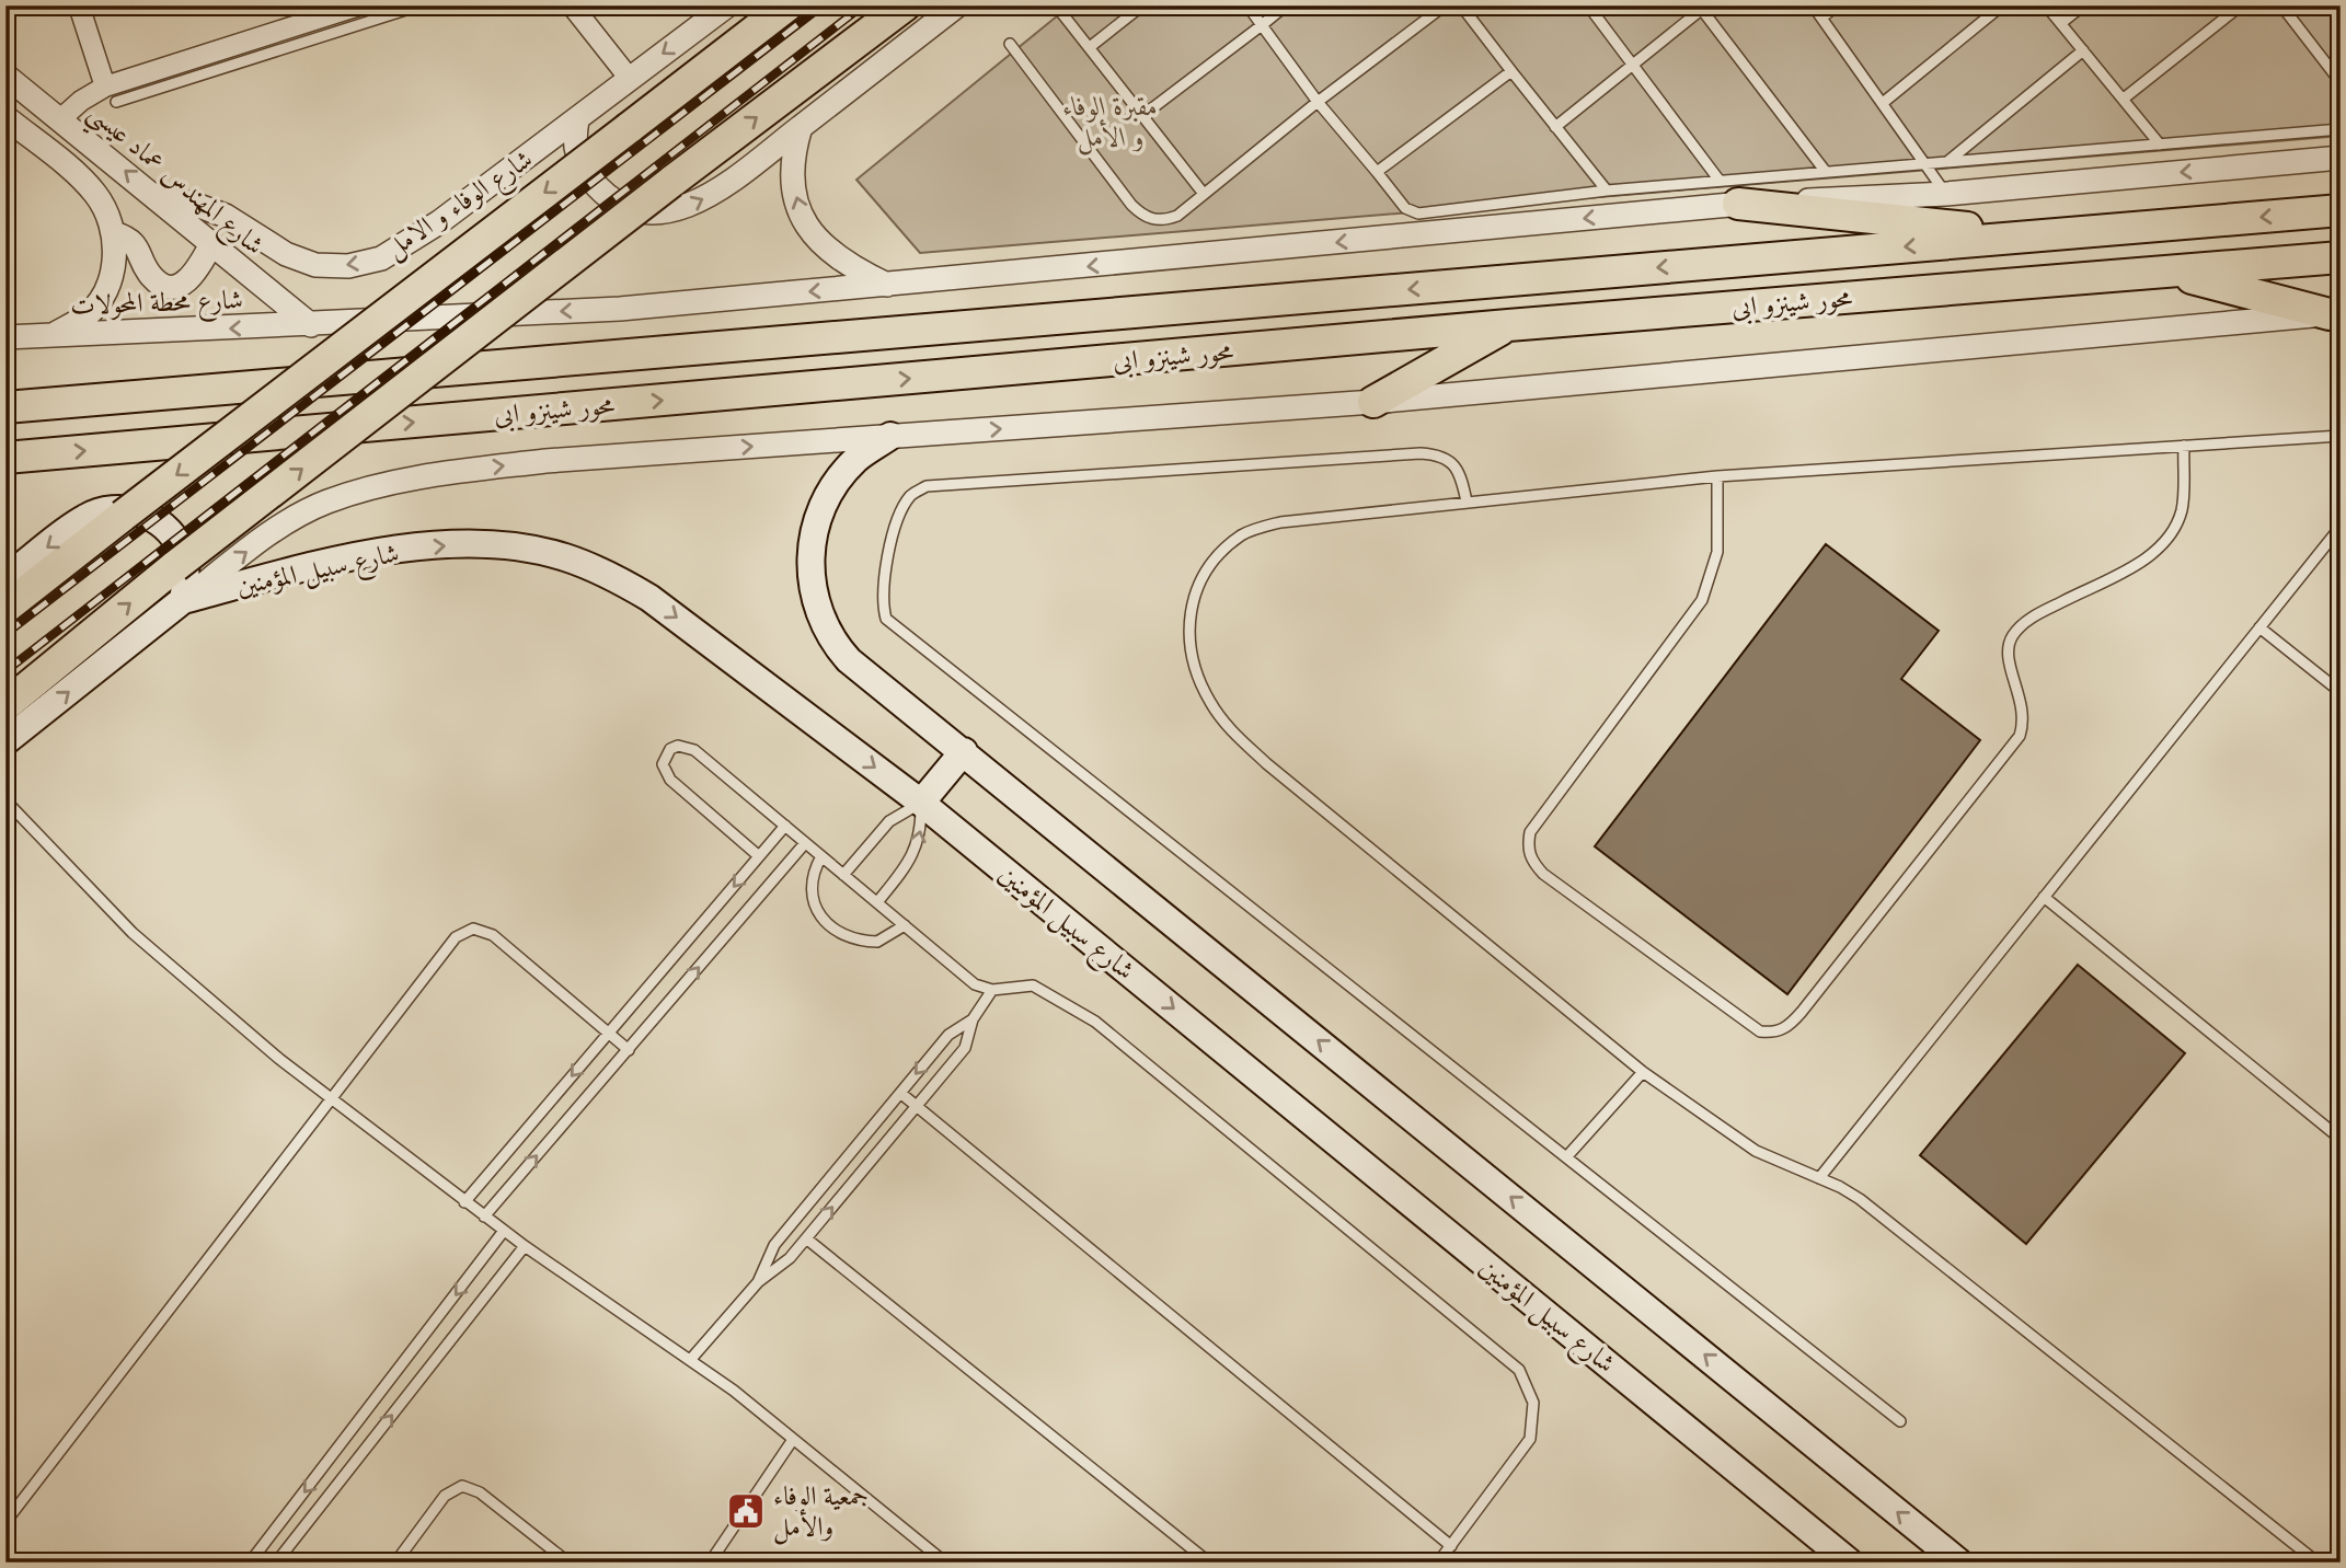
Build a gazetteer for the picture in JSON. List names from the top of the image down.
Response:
{
  "streets": {
    "main road": ["محور شينزو ابى", "شارع سبيل المؤمنين"],
    "street": ["شارع المهندس عماد عيسي", "شارع الوفاء و الامل", "شارع محطة المحولات"]
  },
  "crossings": [
    ["شارع المهندس عماد عيسي", "شارع الوفاء و الامل"],
    ["شارع المهندس عماد عيسي", "شارع محطة المحولات"]
  ],
  "one_way": ["شارع الوفاء و الامل"],
  "parks": ["مقبرة الوفاء و الأمل"],
  "places": {
    "public building": ["جمعية الوفاء والأمل"]
  }
}
